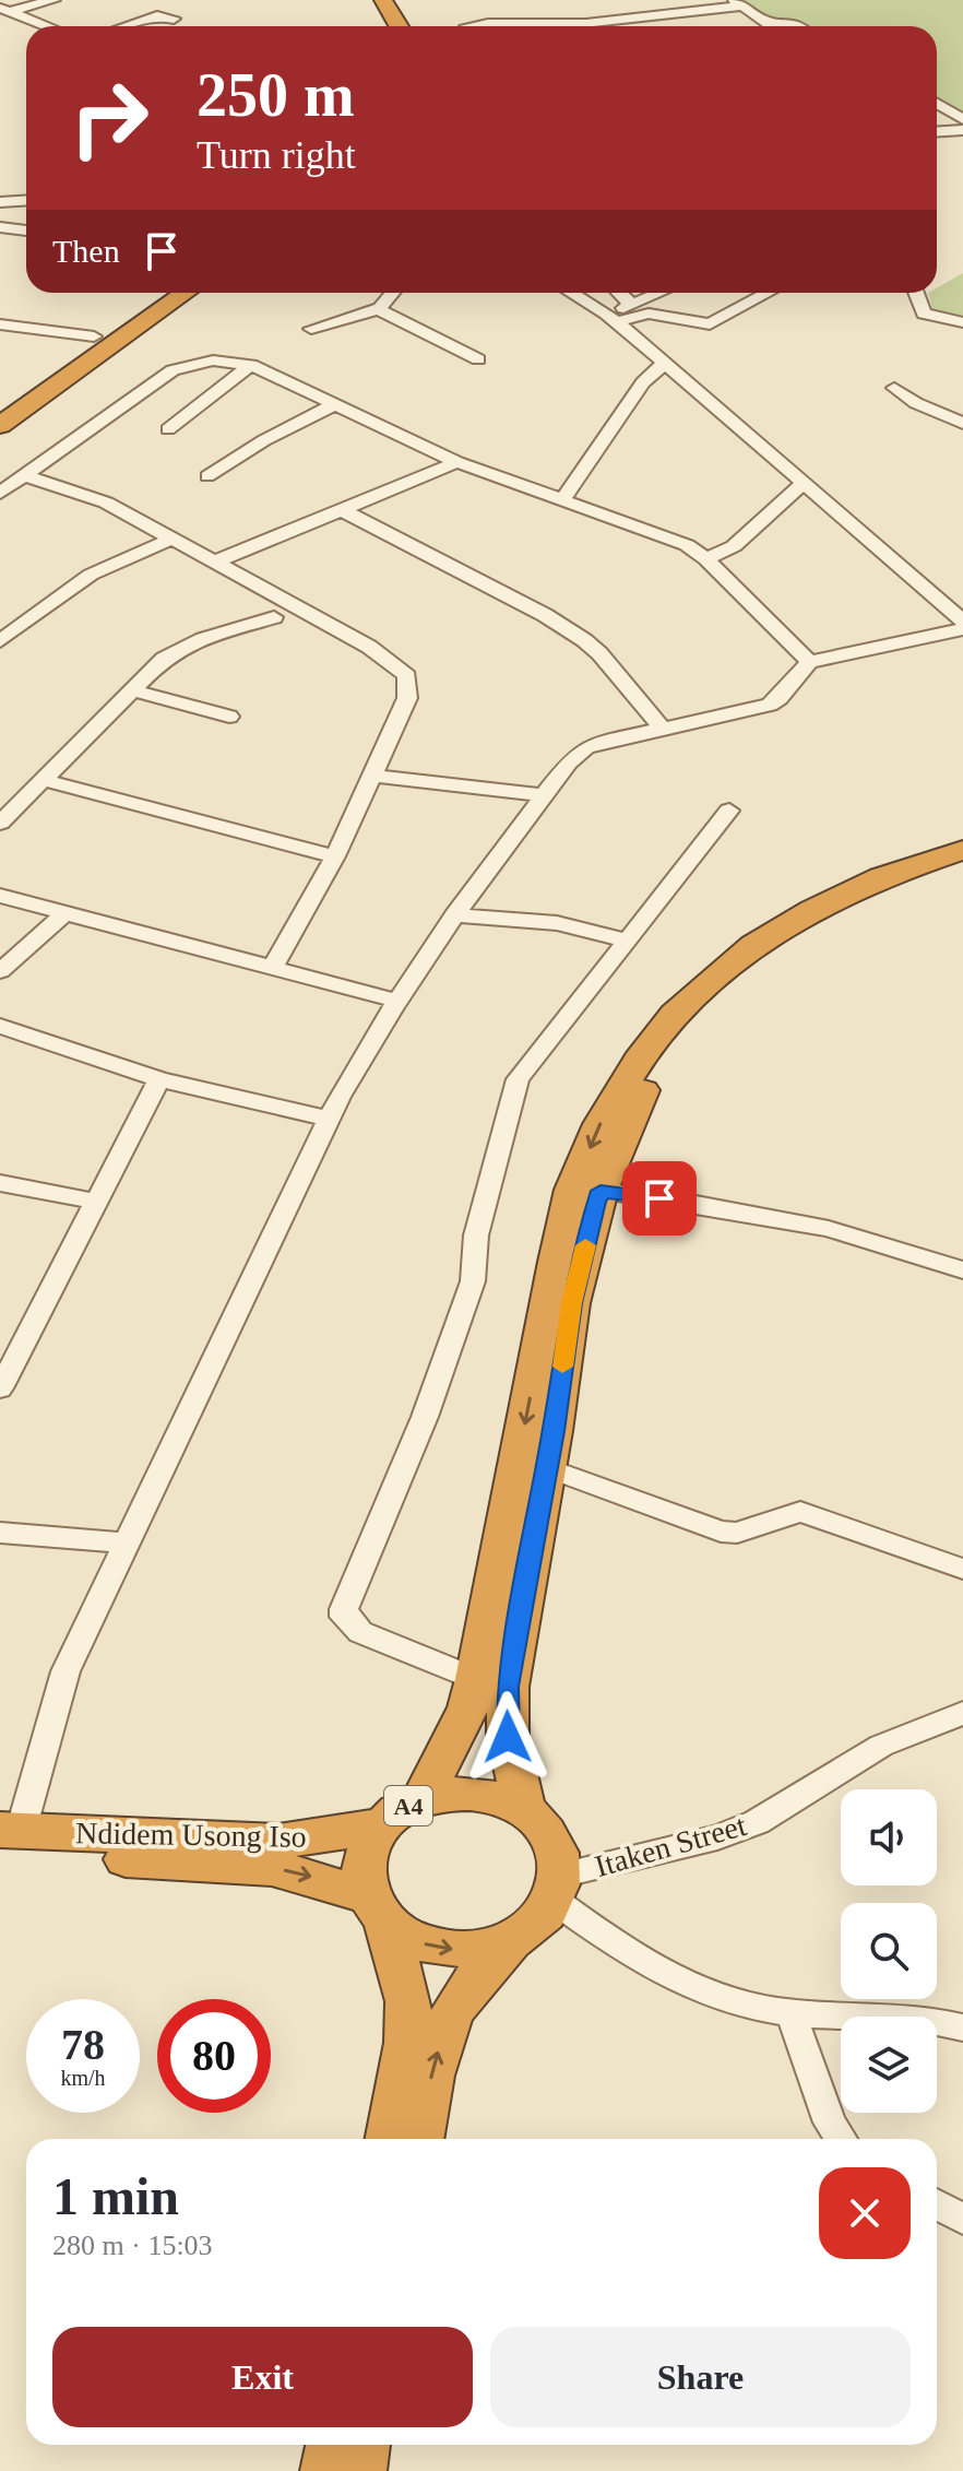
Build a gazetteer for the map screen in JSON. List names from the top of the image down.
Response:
{
  "streets": {
    "highway": ["A4", "Ndidem Usong Iso"],
    "street": ["Itaken Street"]
  },
  "crossings": [
    ["A4", "Ndidem Usong Iso"],
    ["A4", "Itaken Street"],
    ["Ndidem Usong Iso", "Itaken Street"]
  ],
  "page": {
    "turn": ["250 m", "Turn right"],
    "then": "Then",
    "speed": "78 km/h",
    "limit": "80",
    "heading": ["1 min", "280 m · 15:03"],
    "buttons": ["Exit", "Share"]
  }
}
